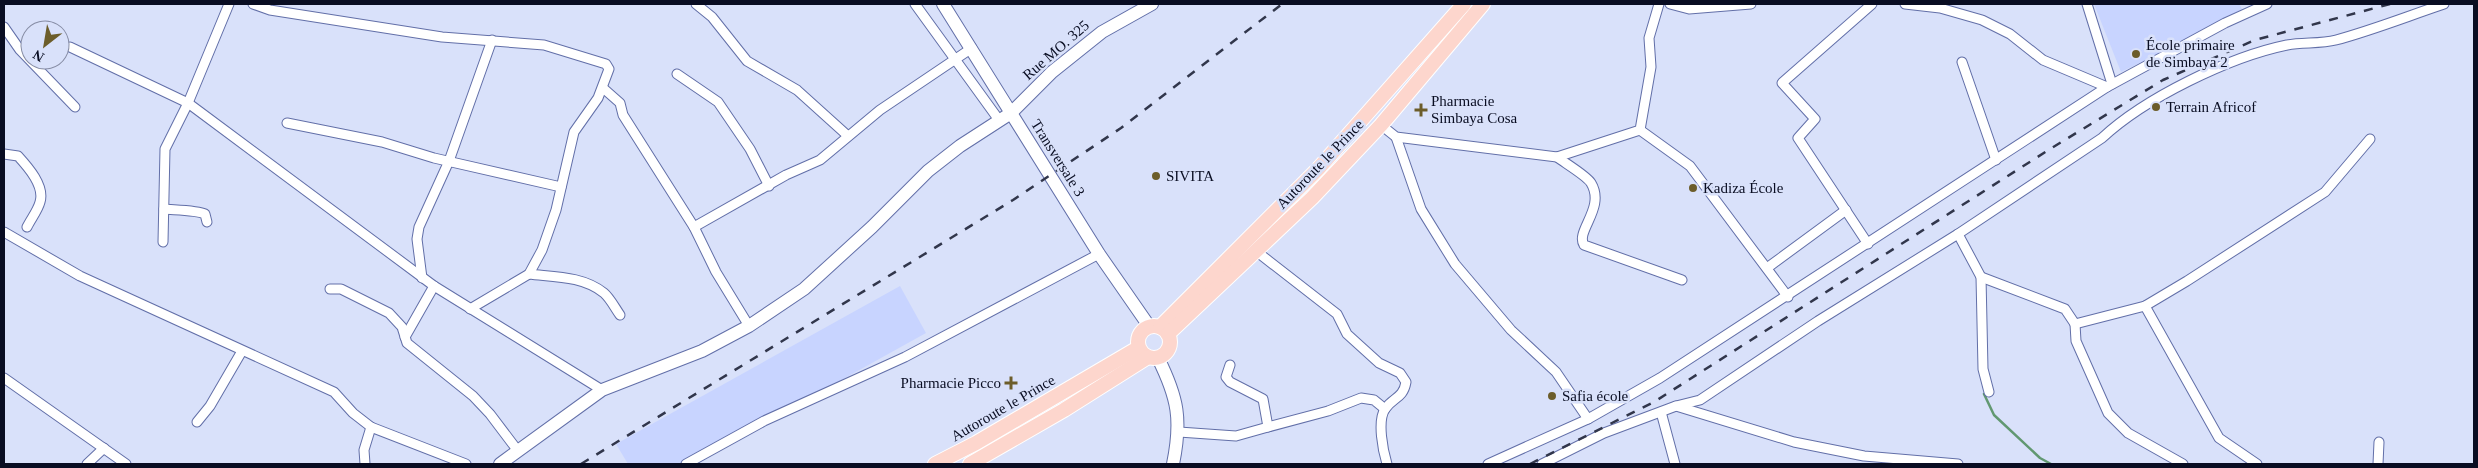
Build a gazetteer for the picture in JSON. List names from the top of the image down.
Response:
{
  "streets": {
    "main road": ["Autoroute le Prince"],
    "street": ["Rue MO. 325", "Transversale 3"]
  },
  "crossings": [
    ["Rue MO. 325", "Transversale 3"],
    ["Transversale 3", "Autoroute le Prince"]
  ],
  "places": {
    "other": [
      "École primaire de Simbaya 2",
      "Terrain Africof",
      "SIVITA",
      "Kadiza École",
      "Safia école"
    ],
    "health": ["Pharmacie Simbaya Cosa", "Pharmacie Picco"]
  },
  "north": "bottom left"
}
